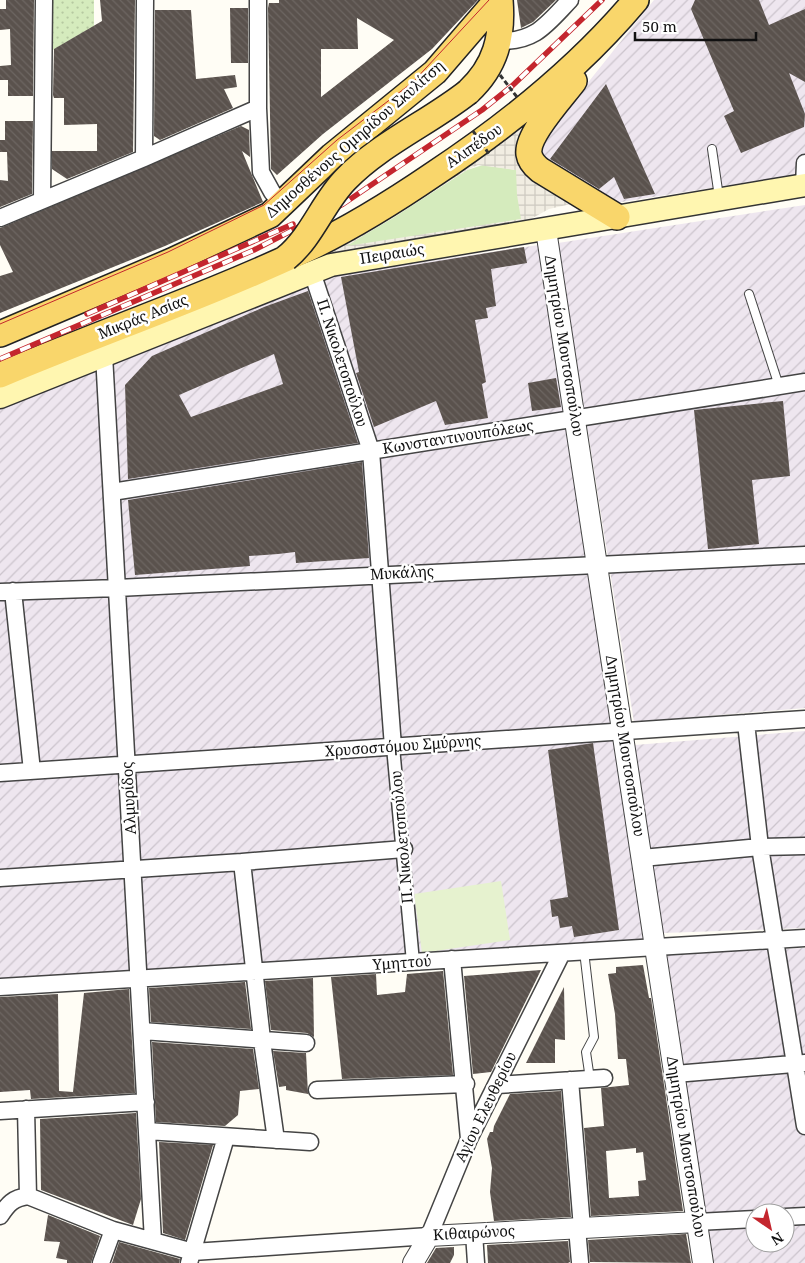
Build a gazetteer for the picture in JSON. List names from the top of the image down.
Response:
{
  "streets": {
    "main road": [
      "Δημοσθένους Ομηρίδου Σκυλίτση",
      "Αλιπέδου",
      "Πειραιώς",
      "Μικράς Ασίας"
    ],
    "street": [
      "Δημητρίου Μουτσοπούλου",
      "Π. Νικολετοπούλου",
      "Κωνσταντινουπόλεως",
      "Μυκάλης",
      "Χρυσοστόμου Σμύρνης",
      "Αλμυρίδος",
      "Υμηττού",
      "Αγίου Ελευθερίου",
      "Κιθαιρώνος"
    ]
  },
  "crossings": [
    ["Αλιπέδου", "Μικράς Ασίας"],
    ["Πειραιώς", "Δημητρίου Μουτσοπούλου"],
    ["Πειραιώς", "Π. Νικολετοπούλου"],
    ["Πειραιώς", "Αλμυρίδος"],
    ["Δημητρίου Μουτσοπούλου", "Κωνσταντινουπόλεως"],
    ["Δημητρίου Μουτσοπούλου", "Μυκάλης"],
    ["Δημητρίου Μουτσοπούλου", "Χρυσοστόμου Σμύρνης"],
    ["Δημητρίου Μουτσοπούλου", "Υμηττού"],
    ["Δημητρίου Μουτσοπούλου", "Κιθαιρώνος"],
    ["Π. Νικολετοπούλου", "Κωνσταντινουπόλεως"],
    ["Π. Νικολετοπούλου", "Μυκάλης"],
    ["Π. Νικολετοπούλου", "Χρυσοστόμου Σμύρνης"],
    ["Π. Νικολετοπούλου", "Υμηττού"],
    ["Κωνσταντινουπόλεως", "Αλμυρίδος"],
    ["Μυκάλης", "Αλμυρίδος"],
    ["Χρυσοστόμου Σμύρνης", "Αλμυρίδος"],
    ["Αλμυρίδος", "Υμηττού"],
    ["Αλμυρίδος", "Κιθαιρώνος"],
    ["Υμηττού", "Αγίου Ελευθερίου"],
    ["Αγίου Ελευθερίου", "Κιθαιρώνος"]
  ],
  "scale_bar": "50 m",
  "north": "bottom right"
}
